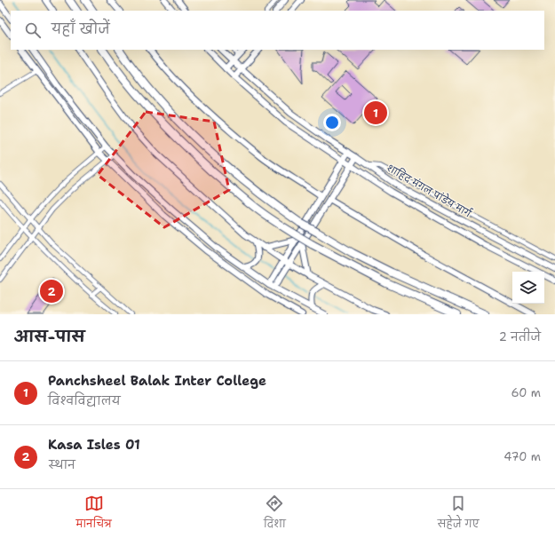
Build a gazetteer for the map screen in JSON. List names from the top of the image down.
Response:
{
  "streets": {
    "street": ["शाहिद मंगल पांडेय मार्ग"]
  },
  "page": {
    "search": "यहाँ खोजें",
    "pins": ["1", "2"],
    "heading": ["आस-पास", "2 नतीजे"],
    "list": [
      {
        "mark": "1",
        "name": "Panchsheel Balak Inter College",
        "note": "विश्वविद्यालय",
        "value": "60 m"
      },
      {
        "mark": "2",
        "name": "Kasa Isles 01",
        "note": "स्थान",
        "value": "470 m"
      }
    ],
    "nav": ["मानचित्र", "दिशा", "सहेजे गए"]
  }
}
